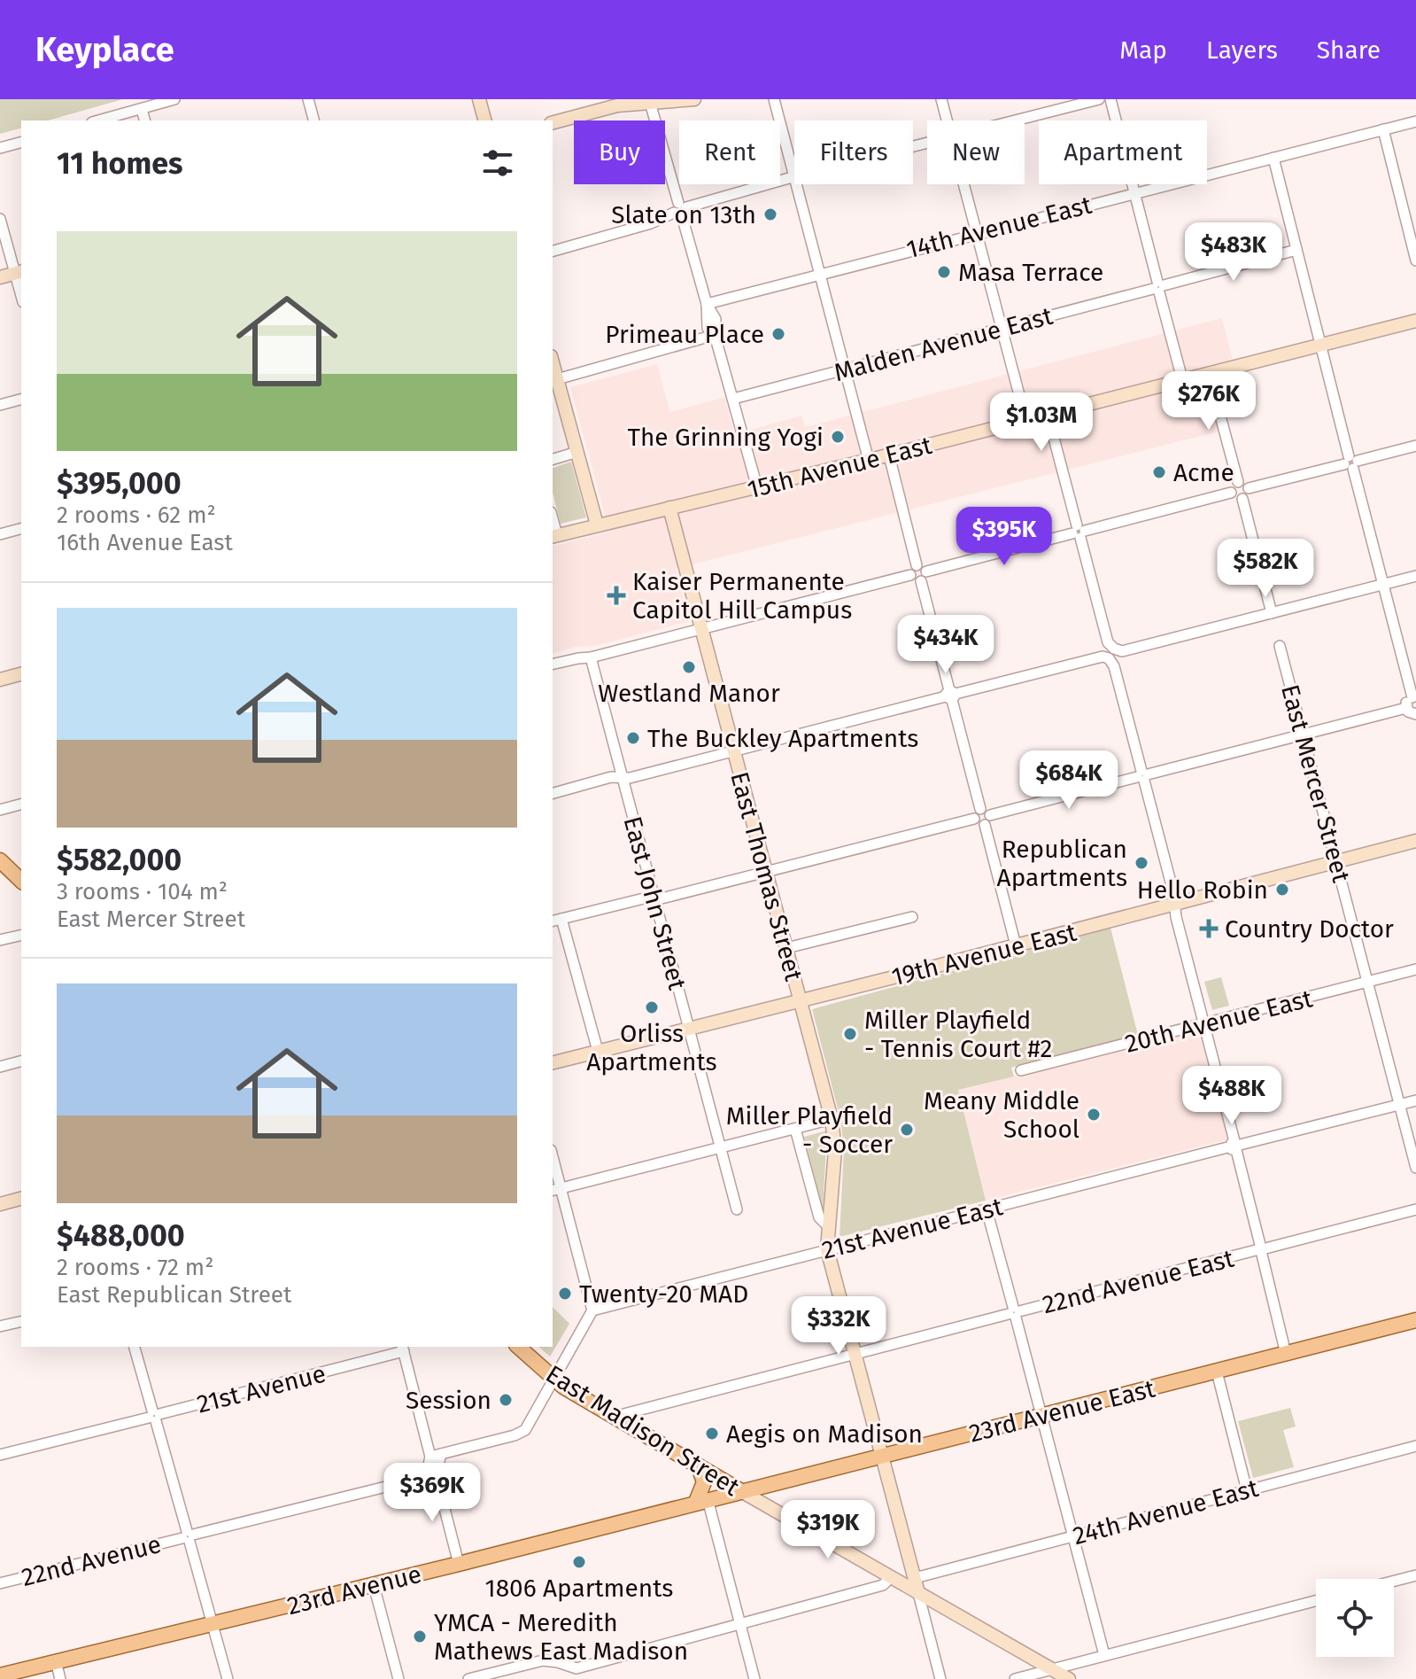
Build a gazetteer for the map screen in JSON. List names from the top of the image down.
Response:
{
  "streets": {
    "main road": ["23rd Avenue East", "East Madison Street", "23rd Avenue"],
    "street": [
      "14th Avenue East",
      "Malden Avenue East",
      "15th Avenue East",
      "East Mercer Street",
      "East Thomas Street",
      "East John Street",
      "19th Avenue East",
      "20th Avenue East",
      "21st Avenue East",
      "22nd Avenue East",
      "21st Avenue",
      "24th Avenue East",
      "22nd Avenue"
    ]
  },
  "crossings": [
    ["15th Avenue East", "East Thomas Street"],
    ["East Mercer Street", "19th Avenue East"],
    ["East Mercer Street", "20th Avenue East"],
    ["East Mercer Street", "21st Avenue East"],
    ["East Thomas Street", "19th Avenue East"],
    ["East Thomas Street", "21st Avenue East"],
    ["East John Street", "19th Avenue East"],
    ["22nd Avenue East", "East Madison Street"],
    ["23rd Avenue East", "East Madison Street"],
    ["23rd Avenue East", "23rd Avenue"]
  ],
  "places": {
    "other": [
      "Slate on 13th",
      "Masa Terrace",
      "Primeau Place",
      "The Grinning Yogi",
      "Acme",
      "Westland Manor",
      "The Buckley Apartments",
      "Republican Apartments",
      "Hello Robin",
      "Orliss Apartments",
      "Miller Playfield - Tennis Court #2",
      "Meany Middle School",
      "Miller Playfield - Soccer",
      "Twenty-20 MAD",
      "Session",
      "Aegis on Madison",
      "1806 Apartments",
      "YMCA - Meredith Mathews East Madison"
    ],
    "health": ["Kaiser Permanente Capitol Hill Campus", "Country Doctor"]
  },
  "page": {
    "header": "Keyplace",
    "nav": ["Map", "Layers", "Share"],
    "chip": [
      "Buy",
      "Rent",
      "Filters",
      "New",
      "Apartment"
    ],
    "heading": "11 homes",
    "list": [
      {
        "name": "$395,000",
        "note": "2 rooms · 62 m² · 16th Avenue East"
      },
      {
        "name": "$582,000",
        "note": "3 rooms · 104 m² · East Mercer Street"
      },
      {
        "name": "$488,000",
        "note": "2 rooms · 72 m² · East Republican Street"
      }
    ],
    "price": [
      "$483K",
      "$276K",
      "$1.03M",
      "$395K",
      "$582K",
      "$434K",
      "$684K",
      "$488K",
      "$332K",
      "$369K",
      "$319K"
    ]
  }
}
